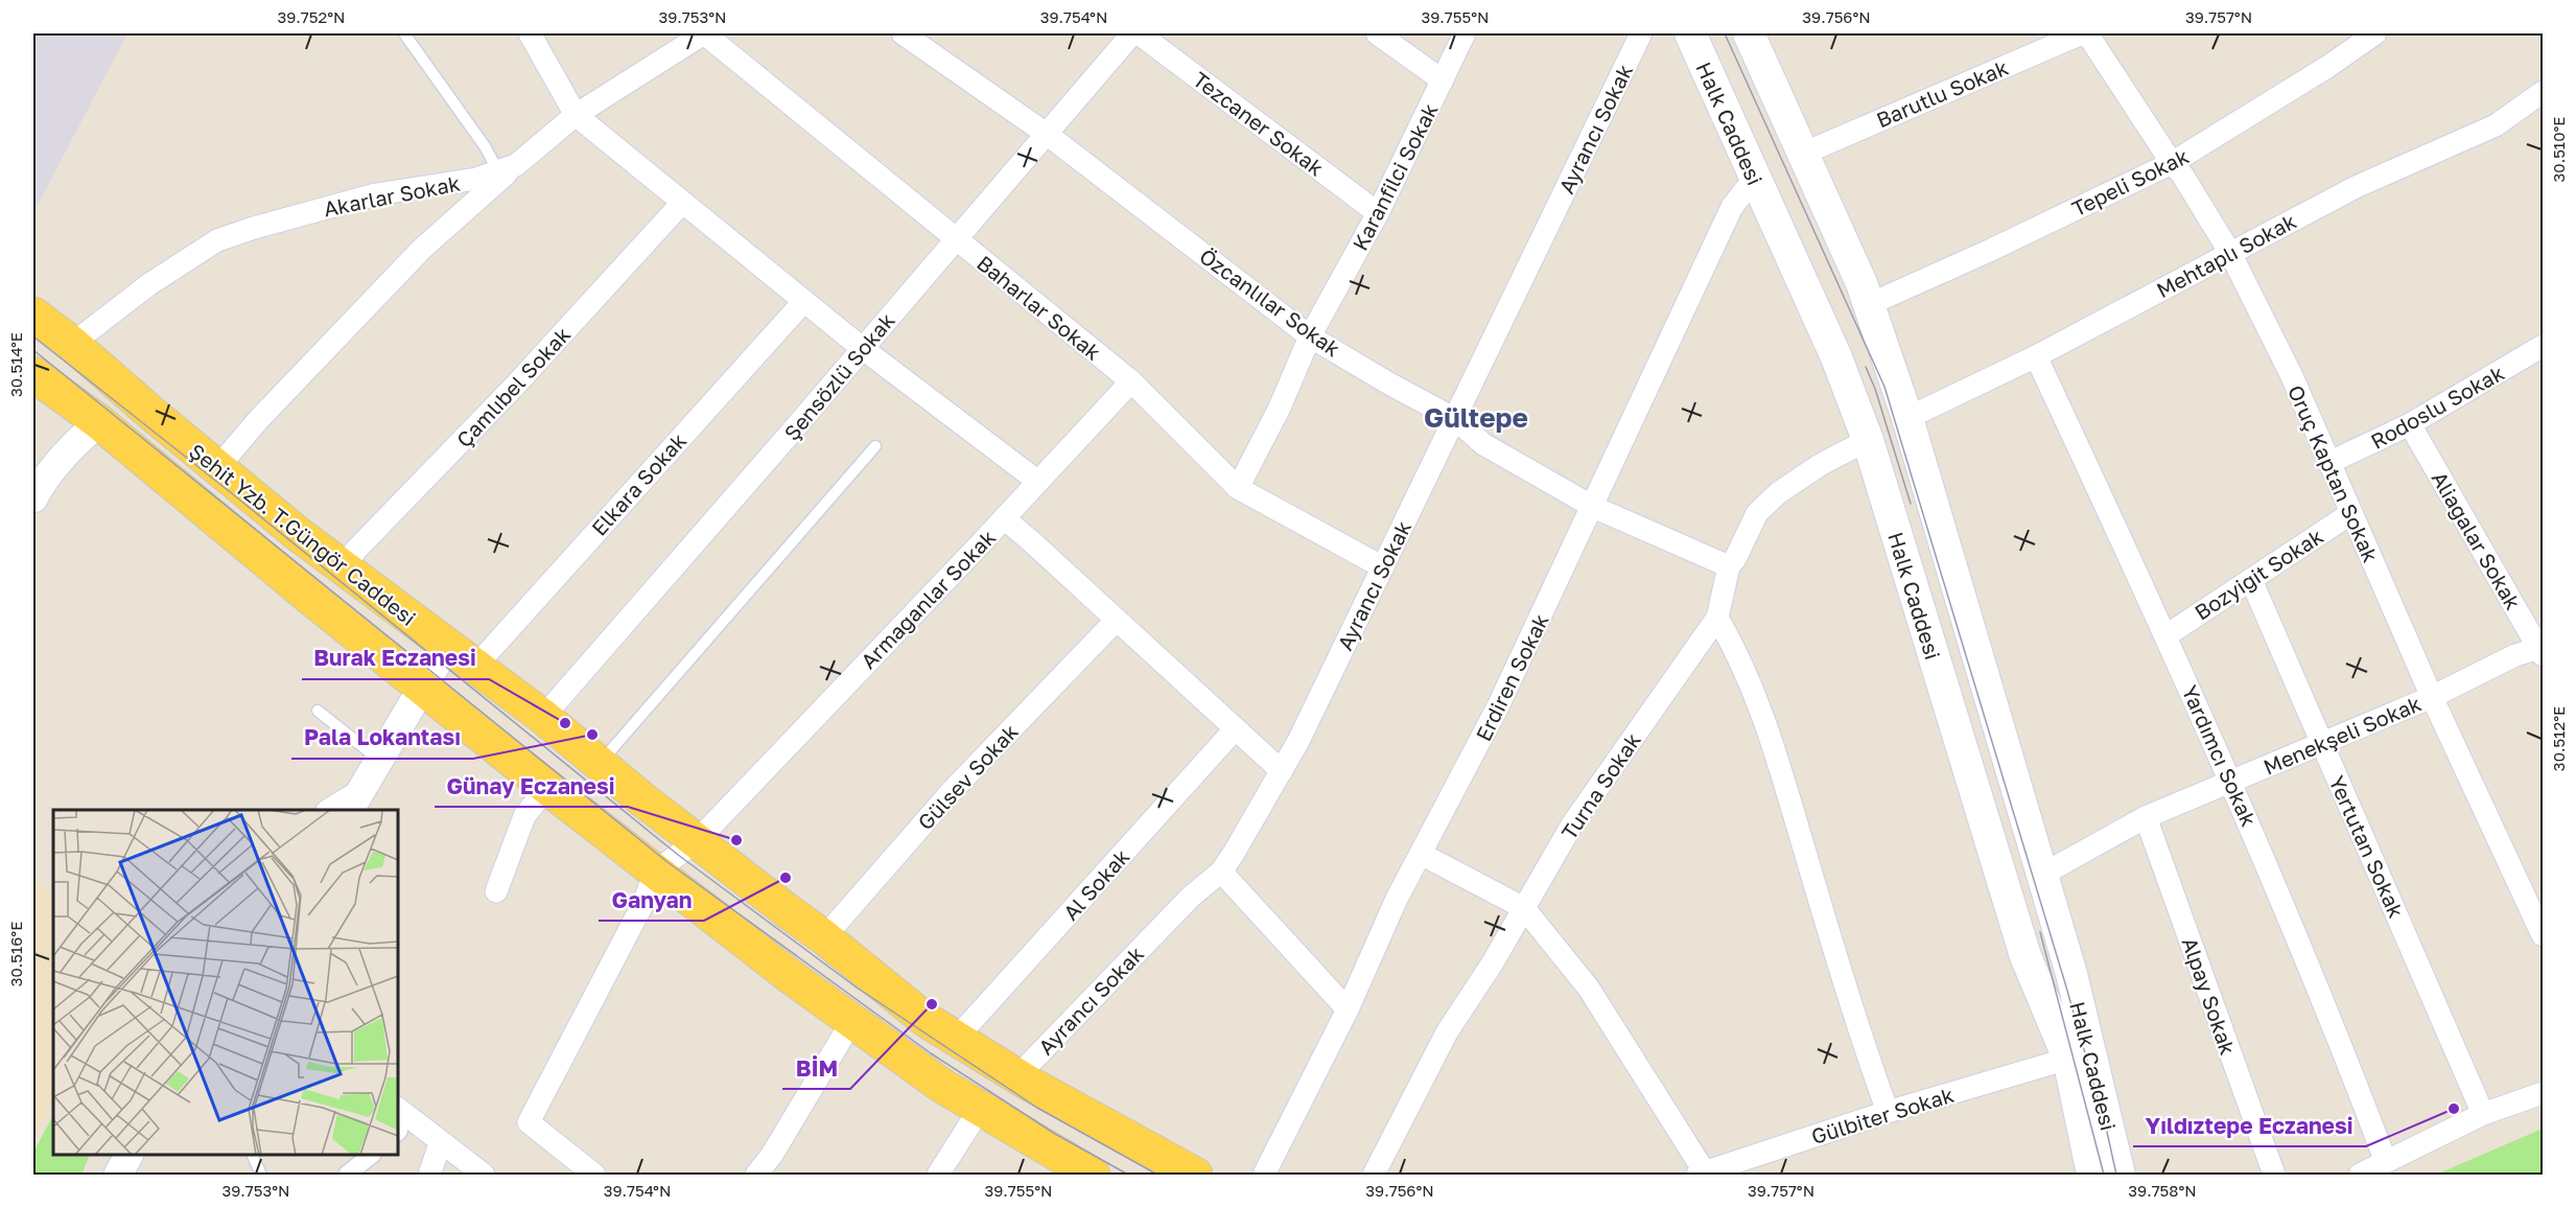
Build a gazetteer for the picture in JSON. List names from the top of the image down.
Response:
{
  "streets": {
    "main road": ["Halk Caddesi", "Şehit Yzb. T.Güngör Caddesi"],
    "street": [
      "Barutlu Sokak",
      "Tezcaner Sokak",
      "Ayrancı Sokak",
      "Karanfilci Sokak",
      "Tepeli Sokak",
      "Akarlar Sokak",
      "Mehtaplı Sokak",
      "Özcanlılar Sokak",
      "Baharlar Sokak",
      "Şensözlü Sokak",
      "Çamlıbel Sokak",
      "Rodoslu Sokak",
      "Oruç Kaptan Sokak",
      "Elkara Sokak",
      "Aliağalar Sokak",
      "Bozyiğit Sokak",
      "Armağanlar Sokak",
      "Erdiren Sokak",
      "Menekşeli Sokak",
      "Yardımcı Sokak",
      "Gülsev Sokak",
      "Turna Sokak",
      "Yertutan Sokak",
      "Al Sokak",
      "Alpay Sokak",
      "Gülbiter Sokak"
    ]
  },
  "crossings": [
    ["Barutlu Sokak", "Halk Caddesi"],
    ["Tezcaner Sokak", "Karanfilci Sokak"],
    ["Halk Caddesi", "Tepeli Sokak"],
    ["Halk Caddesi", "Mehtaplı Sokak"],
    ["Halk Caddesi", "Erdiren Sokak"],
    ["Halk Caddesi", "Menekşeli Sokak"],
    ["Halk Caddesi", "Turna Sokak"],
    ["Halk Caddesi", "Gülbiter Sokak"],
    ["Ayrancı Sokak", "Özcanlılar Sokak"],
    ["Ayrancı Sokak", "Baharlar Sokak"],
    ["Ayrancı Sokak", "Şehit Yzb. T.Güngör Caddesi"],
    ["Karanfilci Sokak", "Özcanlılar Sokak"],
    ["Karanfilci Sokak", "Baharlar Sokak"],
    ["Tepeli Sokak", "Oruç Kaptan Sokak"],
    ["Akarlar Sokak", "Baharlar Sokak"],
    ["Akarlar Sokak", "Şehit Yzb. T.Güngör Caddesi"],
    ["Mehtaplı Sokak", "Oruç Kaptan Sokak"],
    ["Mehtaplı Sokak", "Yardımcı Sokak"],
    ["Özcanlılar Sokak", "Şensözlü Sokak"],
    ["Özcanlılar Sokak", "Erdiren Sokak"],
    ["Özcanlılar Sokak", "Turna Sokak"],
    ["Baharlar Sokak", "Şensözlü Sokak"],
    ["Baharlar Sokak", "Armağanlar Sokak"],
    ["Şensözlü Sokak", "Şehit Yzb. T.Güngör Caddesi"],
    ["Çamlıbel Sokak", "Şehit Yzb. T.Güngör Caddesi"],
    ["Rodoslu Sokak", "Oruç Kaptan Sokak"],
    ["Rodoslu Sokak", "Aliağalar Sokak"],
    ["Oruç Kaptan Sokak", "Bozyiğit Sokak"],
    ["Oruç Kaptan Sokak", "Menekşeli Sokak"],
    ["Elkara Sokak", "Şehit Yzb. T.Güngör Caddesi"],
    ["Şehit Yzb. T.Güngör Caddesi", "Armağanlar Sokak"],
    ["Şehit Yzb. T.Güngör Caddesi", "Gülsev Sokak"],
    ["Şehit Yzb. T.Güngör Caddesi", "Al Sokak"],
    ["Aliağalar Sokak", "Menekşeli Sokak"],
    ["Bozyiğit Sokak", "Yardımcı Sokak"],
    ["Bozyiğit Sokak", "Yertutan Sokak"],
    ["Menekşeli Sokak", "Yardımcı Sokak"],
    ["Menekşeli Sokak", "Yertutan Sokak"],
    ["Menekşeli Sokak", "Alpay Sokak"]
  ],
  "districts": ["Gültepe"],
  "places": [
    "Burak Eczanesi",
    "Pala Lokantası",
    "Günay Eczanesi",
    "Ganyan",
    "BİM",
    "Yıldıztepe Eczanesi"
  ],
  "coordinates": [
    "39.752°N",
    "39.753°N",
    "39.754°N",
    "39.755°N",
    "39.756°N",
    "39.757°N",
    "30.510°E",
    "30.514°E",
    "30.512°E",
    "30.516°E",
    "39.758°N"
  ]
}
